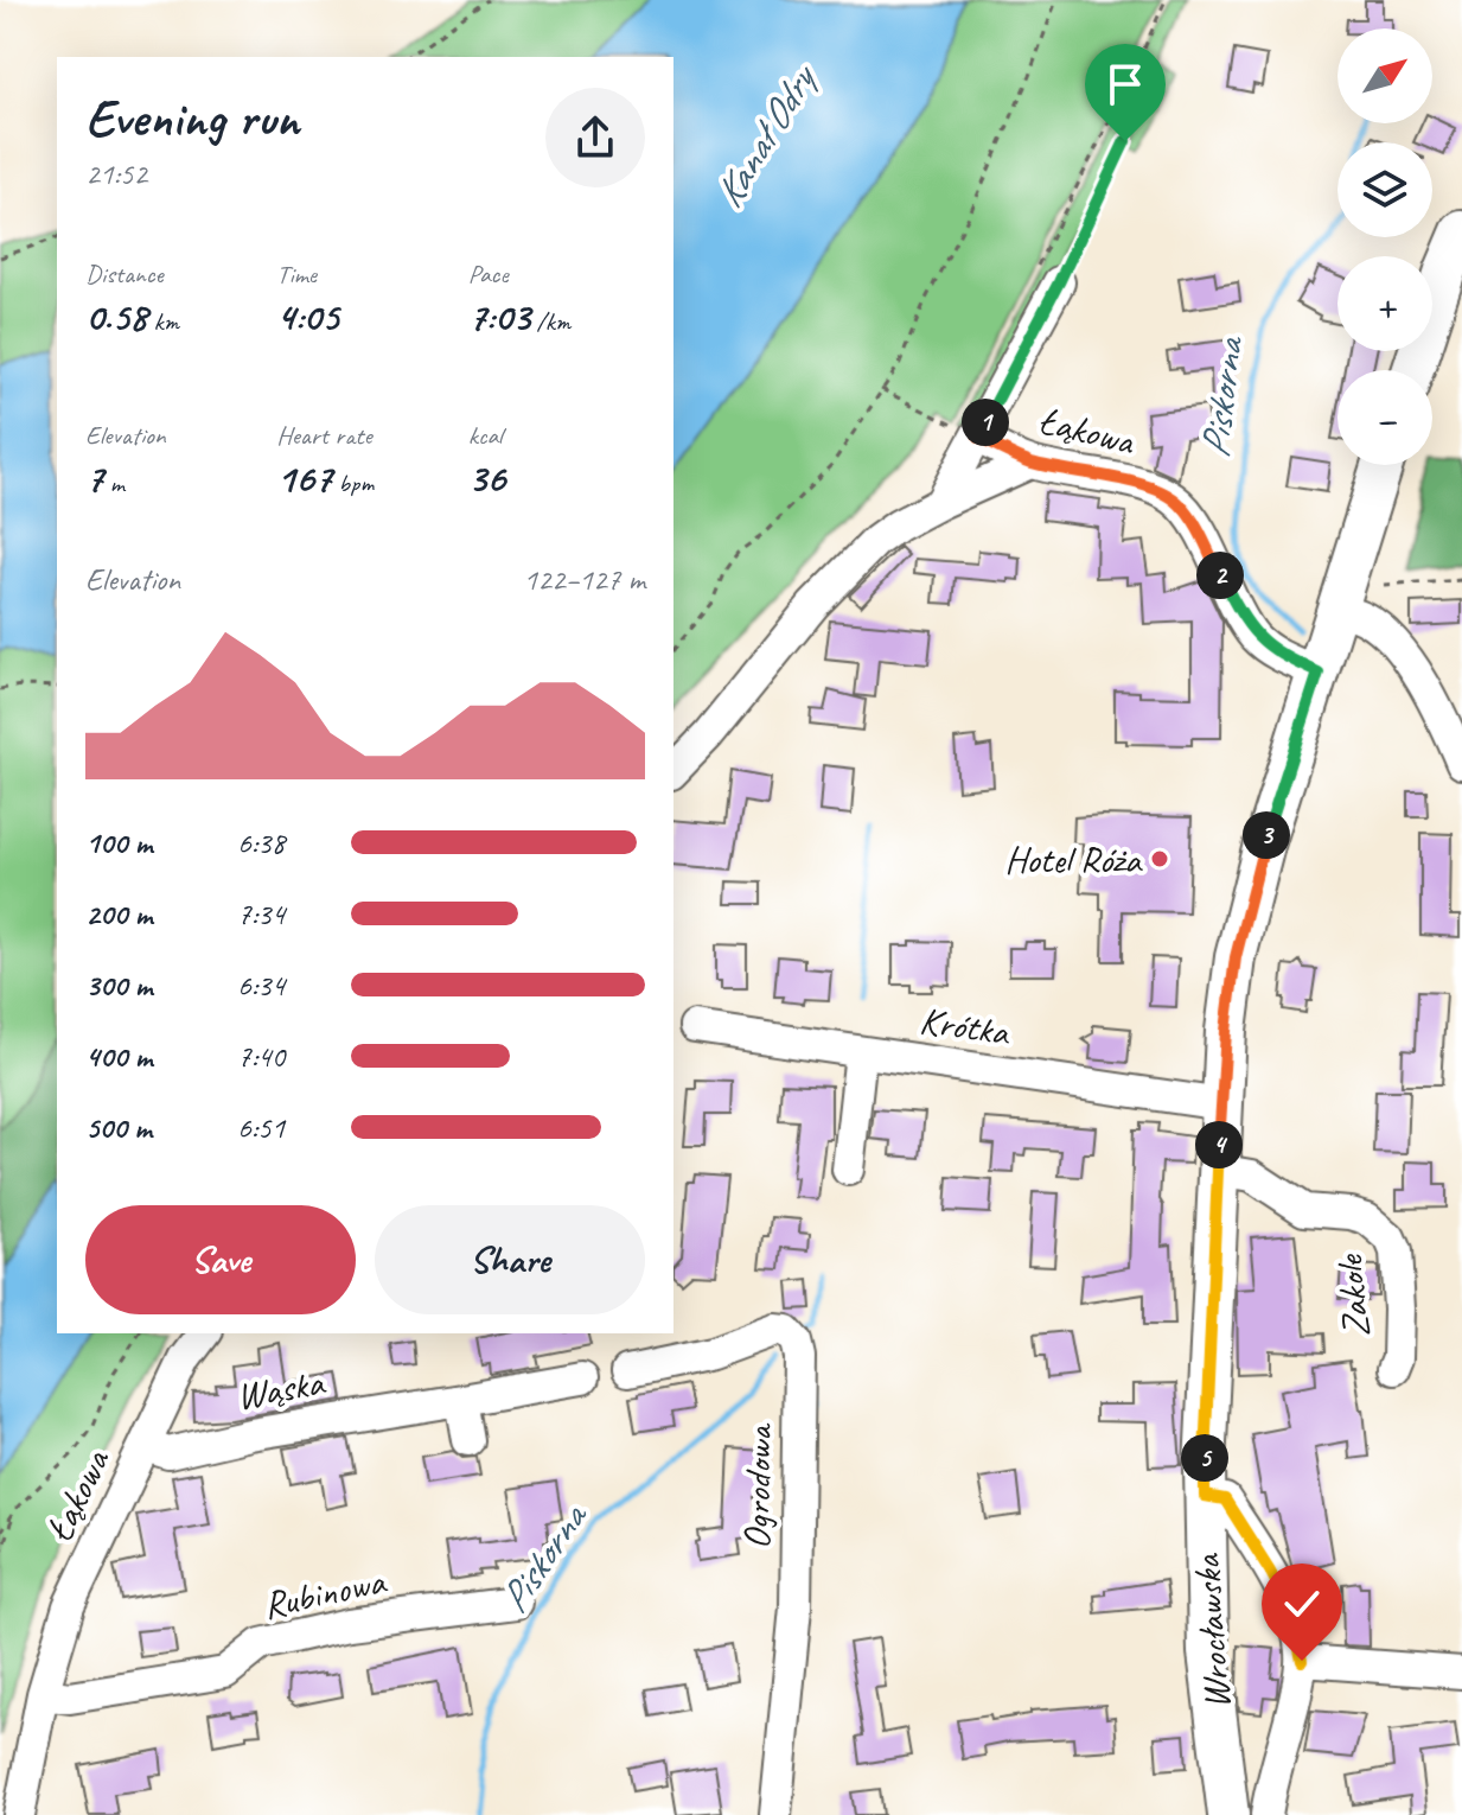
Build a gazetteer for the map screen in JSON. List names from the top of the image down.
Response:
{
  "streets": {
    "main road": ["Wrocławska"],
    "street": [
      "Łąkowa",
      "Krótka",
      "Zakole",
      "Wąska",
      "Ogrodowa",
      "Rubinowa"
    ]
  },
  "crossings": [
    ["Łąkowa", "Wąska"],
    ["Łąkowa", "Rubinowa"],
    ["Łąkowa", "Wrocławska"],
    ["Krótka", "Wrocławska"],
    ["Zakole", "Wrocławska"]
  ],
  "water": ["Kanał Odry", "Piskorna"],
  "places": ["Hotel Róża"],
  "north": "top right",
  "page": {
    "map_buttons": ["+", "−"],
    "heading": ["Evening run", "21:52"],
    "stats": [
      ["Distance", "0.58 km"],
      ["Time", "4:05"],
      ["Pace", "7:03 /km"],
      ["Elevation", "7 m"],
      ["Heart rate", "167 bpm"],
      ["kcal", "36"]
    ],
    "pins": [
      "1",
      "2",
      "3",
      "4",
      "5"
    ],
    "chart": ["Elevation", "122–127 m"],
    "list": [
      {
        "name": "100 m",
        "note": "6:38"
      },
      {
        "name": "200 m",
        "note": "7:34"
      },
      {
        "name": "300 m",
        "note": "6:34"
      },
      {
        "name": "400 m",
        "note": "7:40"
      },
      {
        "name": "500 m",
        "note": "6:51"
      }
    ],
    "buttons": ["Save", "Share"]
  }
}
